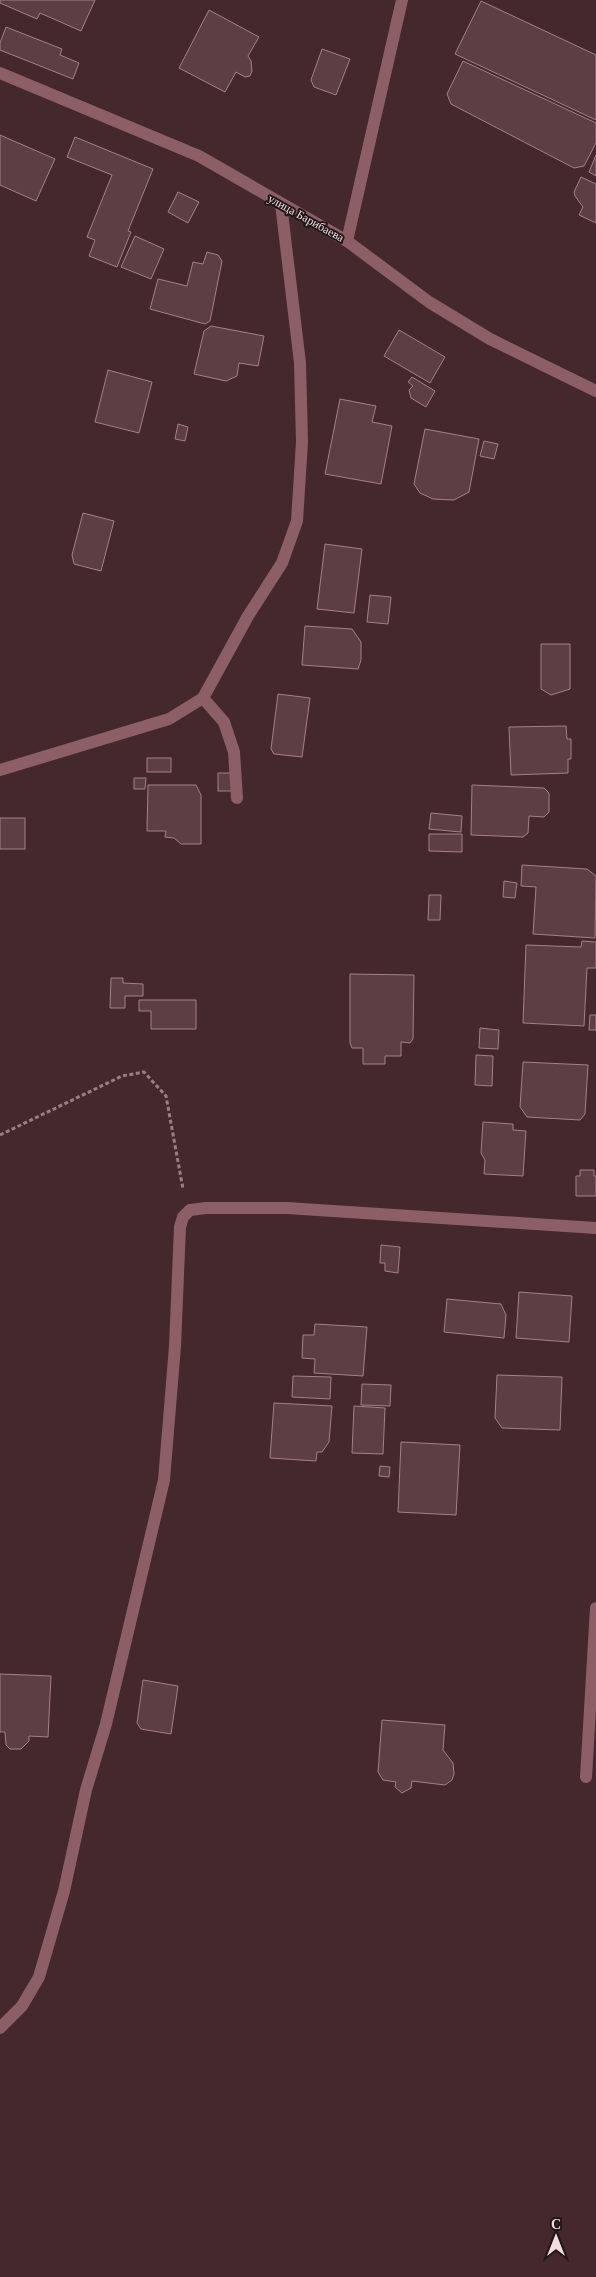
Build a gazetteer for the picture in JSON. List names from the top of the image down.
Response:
{
  "streets": {
    "street": ["улица Барибаева"]
  },
  "north": "top"
}
